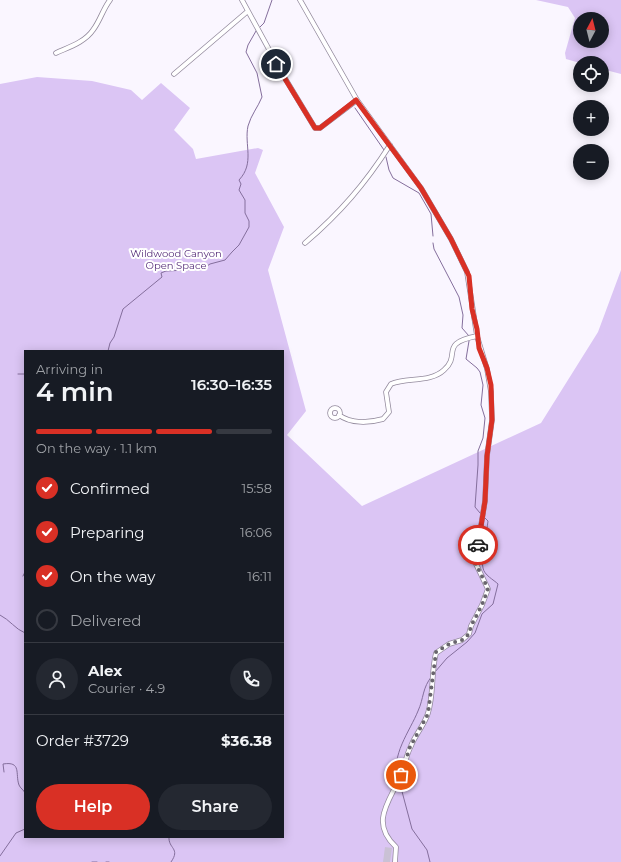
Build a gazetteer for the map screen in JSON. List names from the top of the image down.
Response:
{
  "parks": ["Wildwood Canyon Open Space"],
  "north": "top",
  "page": {
    "map_buttons": ["+", "−"],
    "heading": ["4 min", "Arriving in", "16:30–16:35"],
    "panel": [
      "Alex",
      "Courier · 4.9",
      "Order #3729",
      "$36.38"
    ],
    "bar": "On the way · 1.1 km",
    "list": [
      ["Confirmed", "15:58"],
      ["Preparing", "16:06"],
      ["On the way", "16:11"],
      "Delivered"
    ],
    "buttons": ["Help", "Share"]
  }
}
